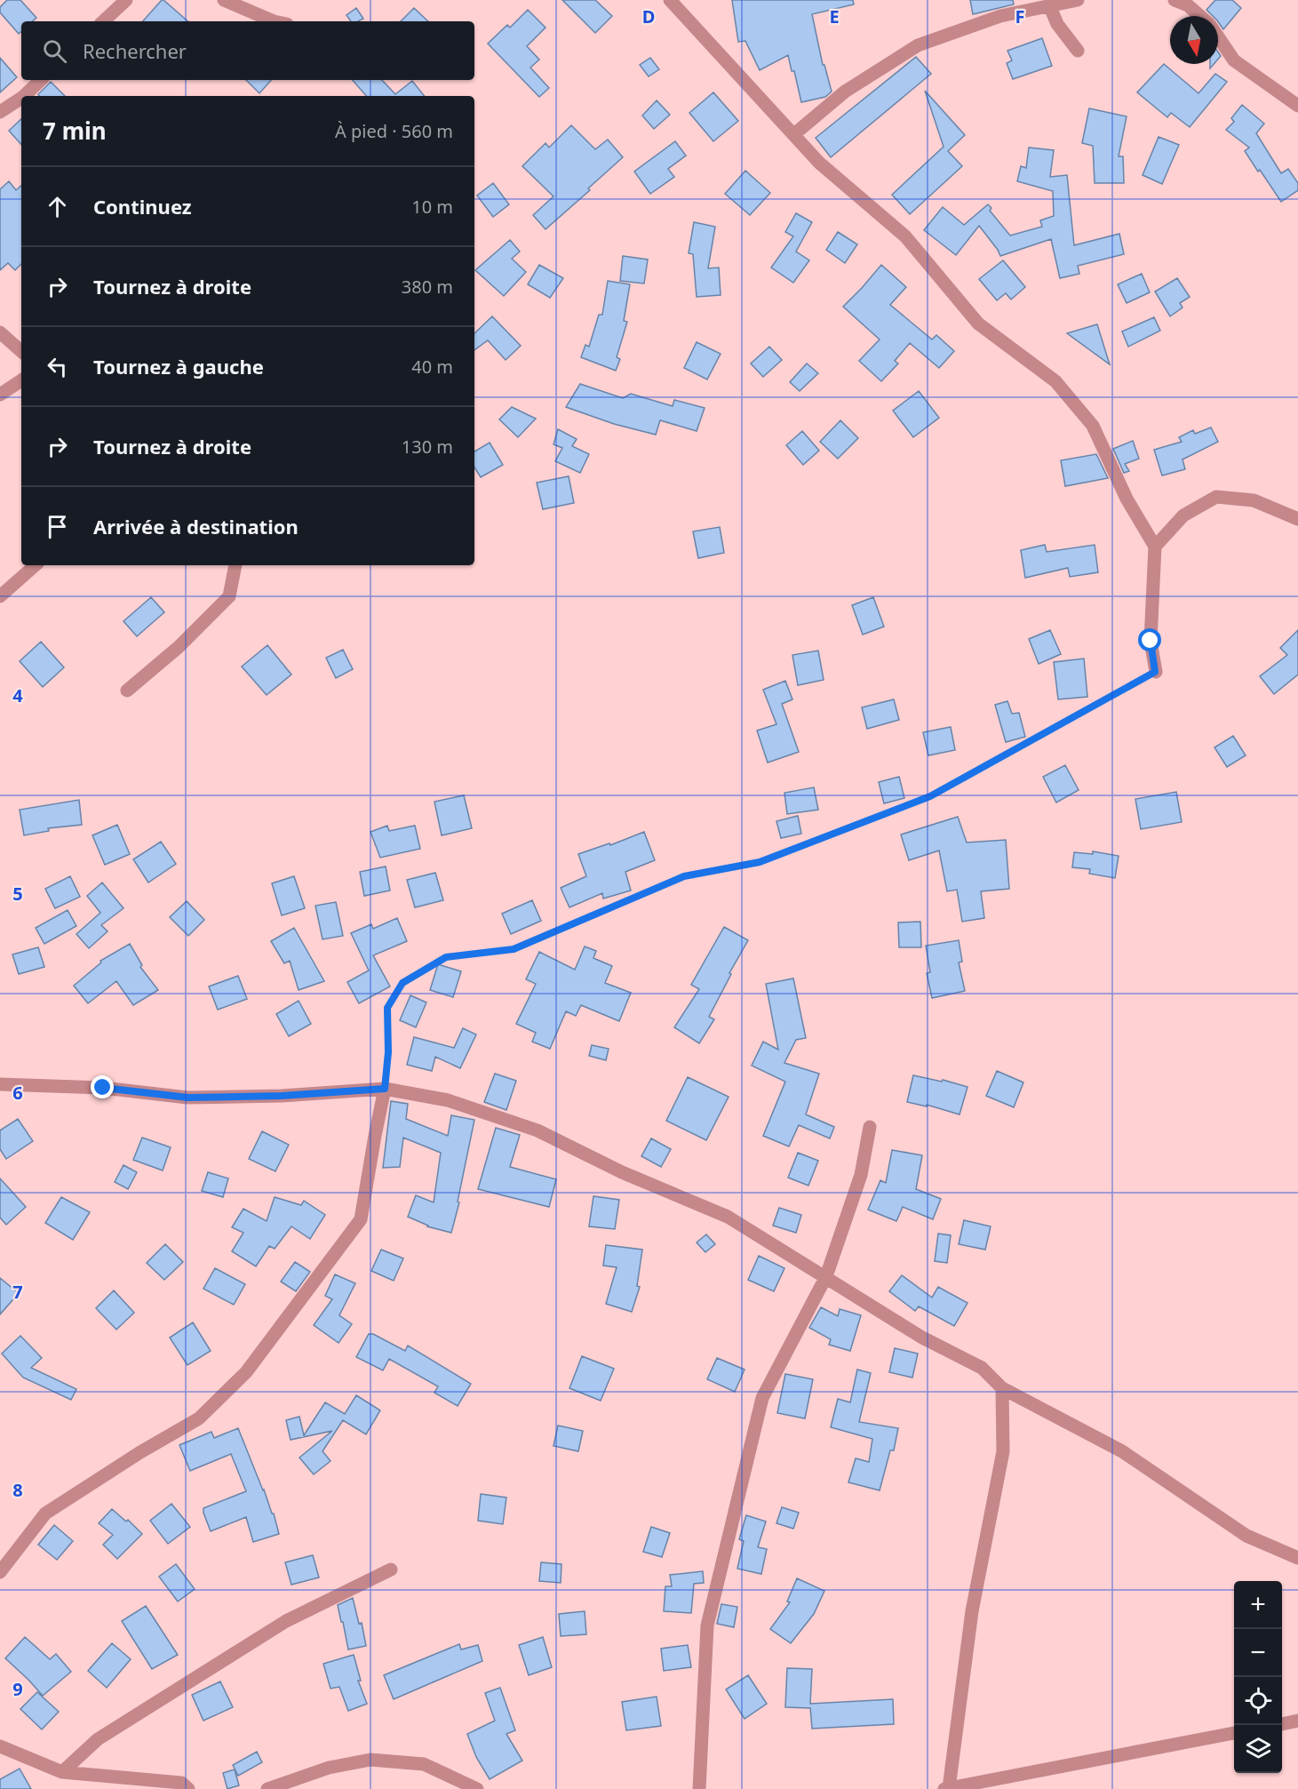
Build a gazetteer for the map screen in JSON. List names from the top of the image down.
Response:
{
  "north": "bottom",
  "page": {
    "search": "Rechercher",
    "heading": ["7 min", "À pied · 560 m"],
    "list": [
      ["Continuez", "10 m"],
      ["Tournez à droite", "380 m"],
      ["Tournez à gauche", "40 m"],
      ["Tournez à droite", "130 m"],
      "Arrivée à destination"
    ],
    "map_buttons": ["+", "−"]
  },
  "grid": {
    "columns": ["D", "E", "F"],
    "rows": [
      "4",
      "5",
      "6",
      "7",
      "8",
      "9"
    ]
  }
}
